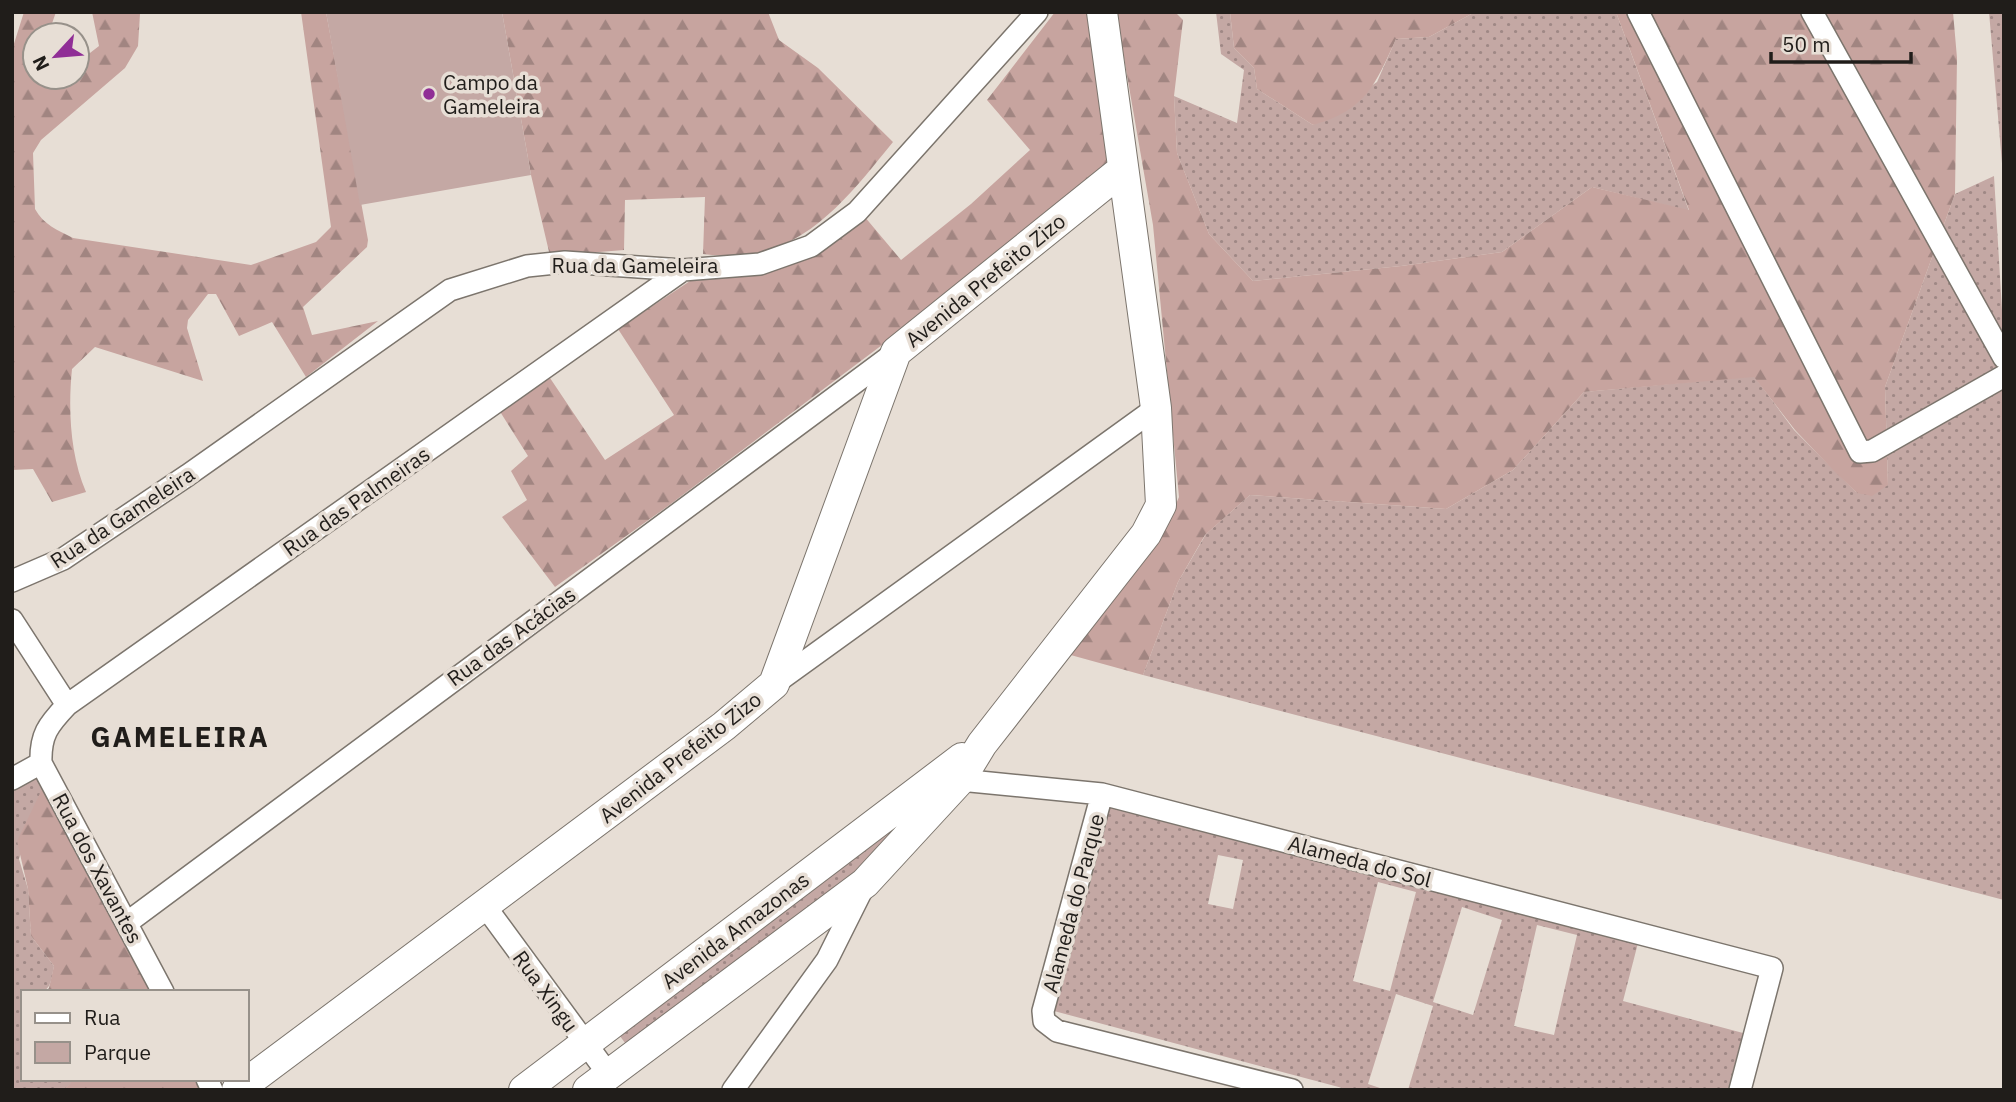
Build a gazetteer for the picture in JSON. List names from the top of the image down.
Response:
{
  "streets": {
    "main road": ["Avenida Prefeito Zizo", "Avenida Amazonas"],
    "street": [
      "Rua da Gameleira",
      "Rua das Palmeiras",
      "Rua das Acácias",
      "Alameda do Sol",
      "Rua dos Xavantes",
      "Alameda do Parque",
      "Rua Xingu"
    ]
  },
  "crossings": [
    ["Rua da Gameleira", "Rua das Palmeiras"],
    ["Avenida Prefeito Zizo", "Rua das Acácias"],
    ["Avenida Prefeito Zizo", "Rua Xingu"],
    ["Rua das Palmeiras", "Rua dos Xavantes"],
    ["Rua das Acácias", "Rua dos Xavantes"],
    ["Alameda do Sol", "Alameda do Parque"],
    ["Alameda do Sol", "Avenida Amazonas"],
    ["Avenida Amazonas", "Rua Xingu"]
  ],
  "districts": ["GAMELEIRA"],
  "places": ["Campo da Gameleira"],
  "legend": ["Rua", "Parque"],
  "scale_bar": "50 m",
  "north": "bottom left"
}
